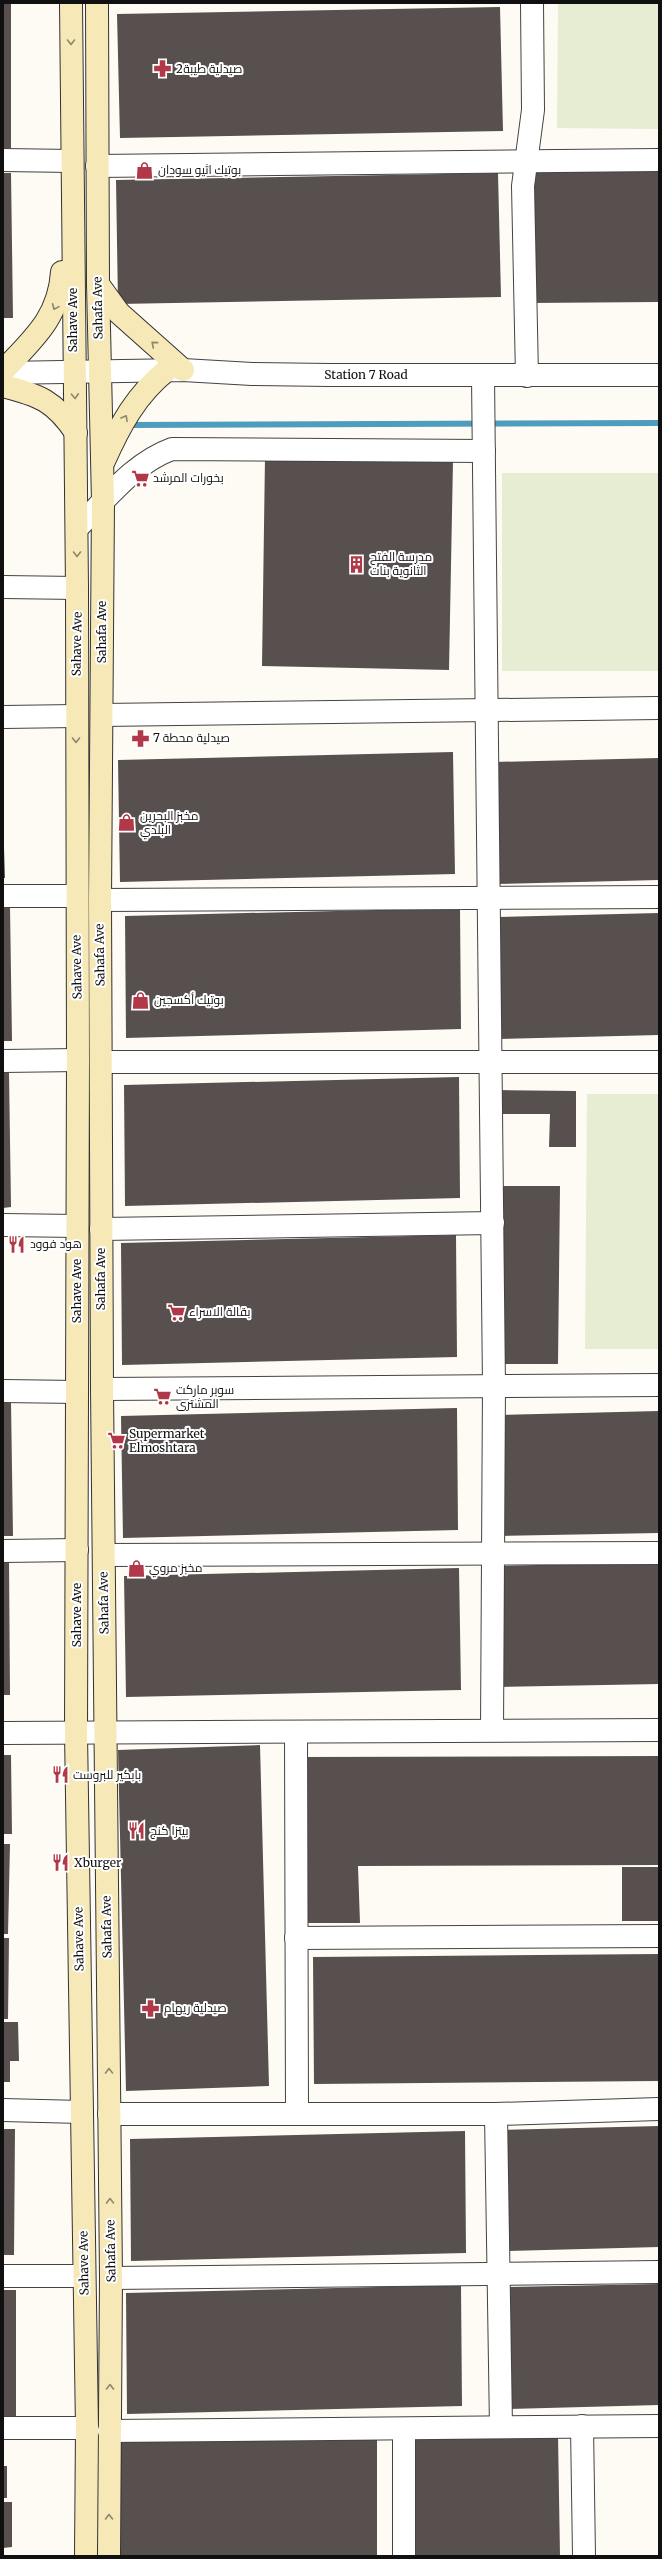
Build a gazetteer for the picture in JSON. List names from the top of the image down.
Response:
{
  "streets": {
    "main road": ["Sahafa Ave", "Sahave Ave"],
    "street": ["Station 7 Road"]
  },
  "crossings": [
    ["Sahafa Ave", "Station 7 Road"],
    ["Sahave Ave", "Station 7 Road"]
  ],
  "places": {
    "pharmacy": ["صيدلية طيبة2", "صيدلية محطة 7", "صيدلية ريهام"],
    "shop": [
      "بوتيك اثيو سودان",
      "مخبز البحرين البلدي",
      "بوتيك أكسجين",
      "مخبز مروي"
    ],
    "supermarket": [
      "بخورات المرشد",
      "بقالة الاسراء",
      "سوبر ماركت المشترى",
      "Supermarket Elmoshtara"
    ],
    "building": ["مدرسة الفتح الثانوية بنات"],
    "restaurant": [
      "هود فوود",
      "بابكير للبروست",
      "بيتزا كنج",
      "Xburger"
    ]
  }
}
